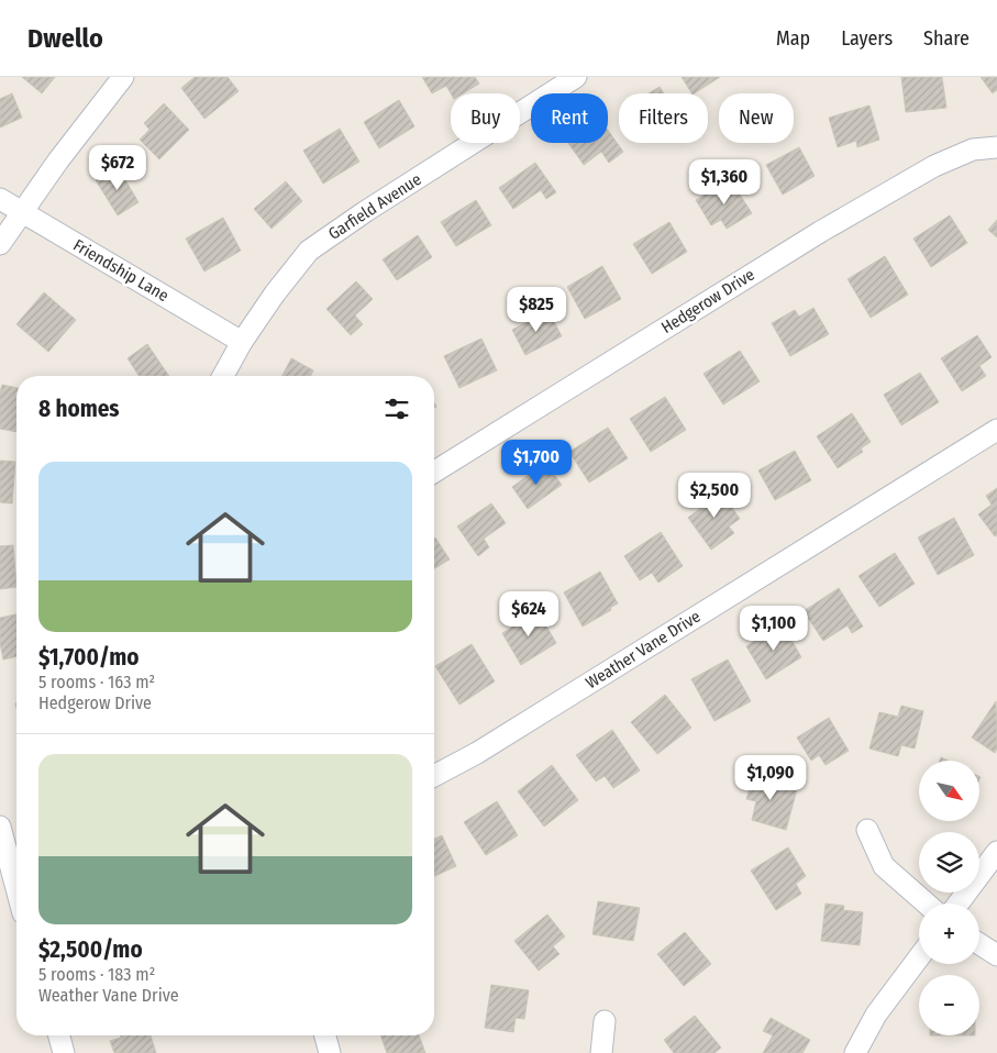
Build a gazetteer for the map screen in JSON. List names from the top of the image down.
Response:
{
  "streets": {
    "street": [
      "Garfield Avenue",
      "Friendship Lane",
      "Hedgerow Drive",
      "Weather Vane Drive"
    ]
  },
  "crossings": [
    ["Garfield Avenue", "Friendship Lane"]
  ],
  "north": "bottom right",
  "page": {
    "header": "Dwello",
    "nav": ["Map", "Layers", "Share"],
    "chip": [
      "Buy",
      "Rent",
      "Filters",
      "New"
    ],
    "price": [
      "$672",
      "$1,360",
      "$825",
      "$1,700",
      "$2,500",
      "$624",
      "$1,100",
      "$1,090"
    ],
    "heading": "8 homes",
    "list": [
      {
        "name": "$1,700/mo",
        "note": "5 rooms · 163 m² · Hedgerow Drive"
      },
      {
        "name": "$2,500/mo",
        "note": "5 rooms · 183 m² · Weather Vane Drive"
      }
    ],
    "map_buttons": ["+", "−"]
  }
}
